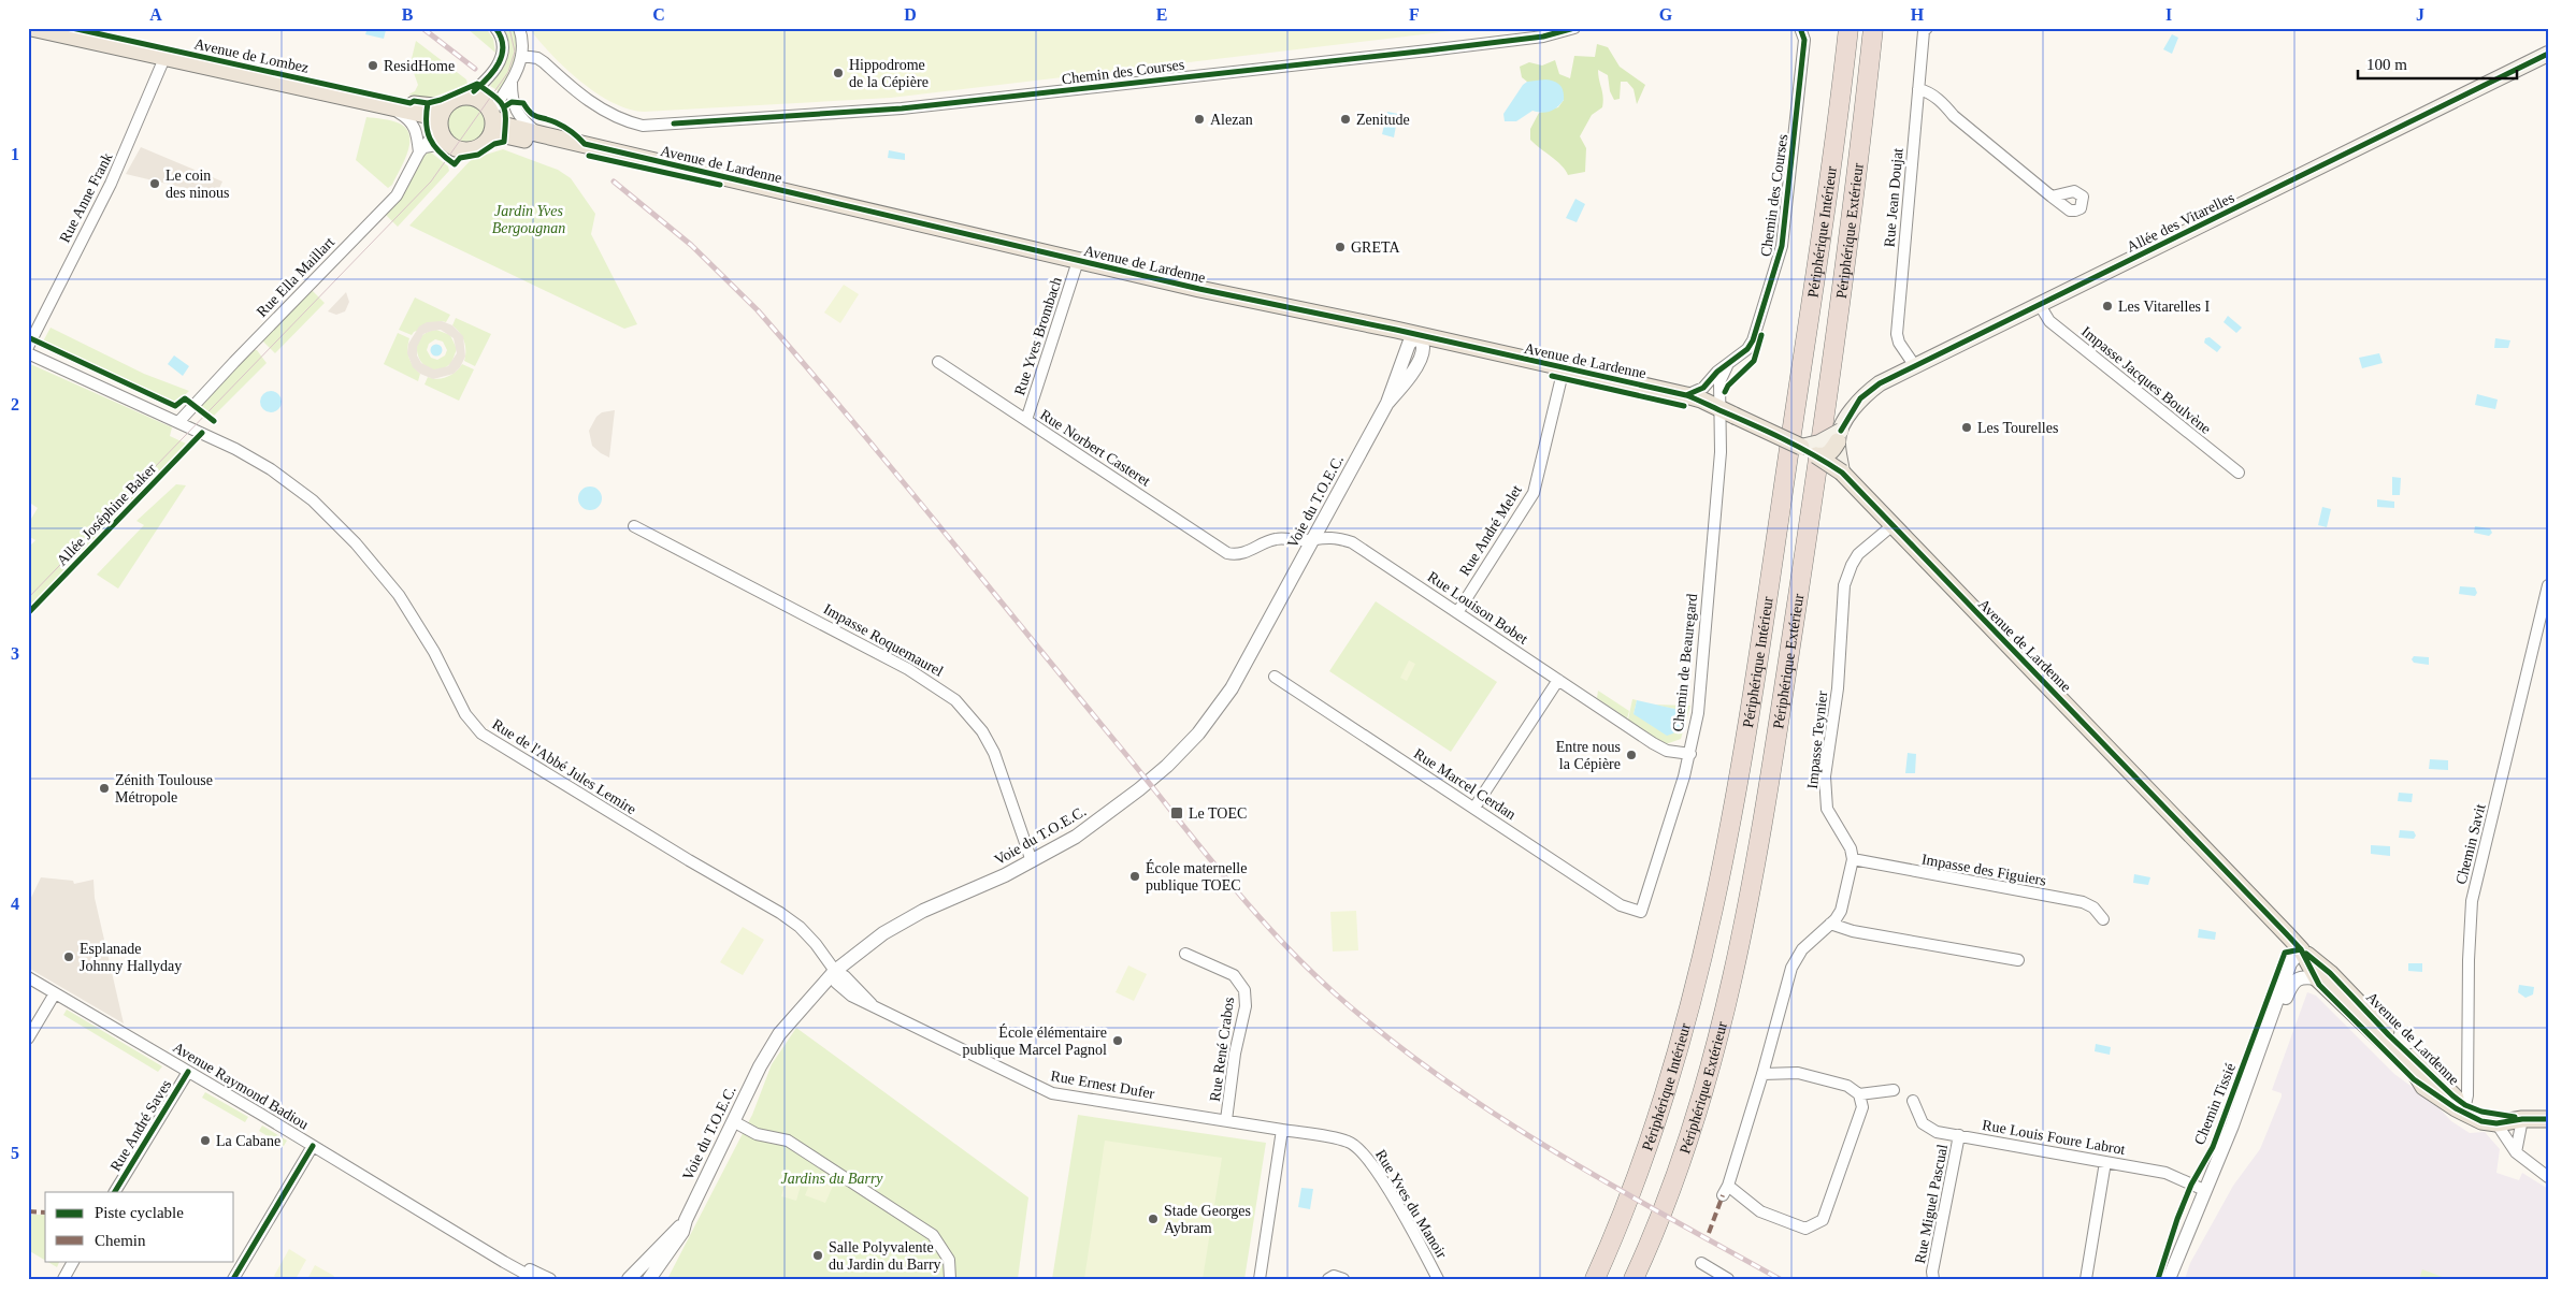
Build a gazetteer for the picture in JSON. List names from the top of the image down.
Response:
{
  "streets": {
    "highway": ["Périphérique Extérieur", "Périphérique Intérieur"],
    "main road": ["Avenue de Lombez", "Avenue de Lardenne", "Allée des Vitarelles"],
    "street": [
      "Chemin des Courses",
      "Rue Anne Frank",
      "Rue Jean Doujat",
      "Rue Ella Maillart",
      "Rue Yves Brombach",
      "Impasse Jacques Boulvène",
      "Rue Norbert Casteret",
      "Voie du T.O.E.C.",
      "Rue André Melet",
      "Rue Louison Bobet",
      "Impasse Roquemaurel",
      "Chemin de Beauregard",
      "Impasse Teynier",
      "Rue de l'Abbé Jules Lemire",
      "Rue Marcel Cerdan",
      "Chemin Savit",
      "Impasse des Figuiers",
      "Rue René Crabos",
      "Rue Ernest Dufer",
      "Avenue Raymond Badiou",
      "Chemin Tissié",
      "Rue André Saves",
      "Rue Louis Foure Labrot",
      "Rue Yves du Manoir",
      "Rue Miguel Pascual"
    ],
    "cycle path": ["Allée Joséphine Baker"]
  },
  "crossings": [
    ["Avenue de Lombez", "Avenue de Lardenne"],
    ["Avenue de Lombez", "Rue Anne Frank"],
    ["Avenue de Lombez", "Rue Ella Maillart"],
    ["Chemin des Courses", "Avenue de Lardenne"],
    ["Chemin des Courses", "Chemin de Beauregard"],
    ["Avenue de Lardenne", "Rue Ella Maillart"],
    ["Avenue de Lardenne", "Rue Yves Brombach"],
    ["Avenue de Lardenne", "Voie du T.O.E.C."],
    ["Avenue de Lardenne", "Rue André Melet"],
    ["Avenue de Lardenne", "Chemin de Beauregard"],
    ["Avenue de Lardenne", "Impasse Teynier"],
    ["Avenue de Lardenne", "Chemin Savit"],
    ["Avenue de Lardenne", "Chemin Tissié"],
    ["Rue Jean Doujat", "Allée des Vitarelles"],
    ["Allée des Vitarelles", "Impasse Jacques Boulvène"],
    ["Rue Ella Maillart", "Rue de l'Abbé Jules Lemire"],
    ["Rue Yves Brombach", "Rue Norbert Casteret"],
    ["Rue Norbert Casteret", "Rue Louison Bobet"],
    ["Voie du T.O.E.C.", "Rue Louison Bobet"],
    ["Voie du T.O.E.C.", "Impasse Roquemaurel"],
    ["Voie du T.O.E.C.", "Rue de l'Abbé Jules Lemire"],
    ["Voie du T.O.E.C.", "Rue Ernest Dufer"],
    ["Rue André Melet", "Rue Louison Bobet"],
    ["Rue Louison Bobet", "Chemin de Beauregard"],
    ["Chemin de Beauregard", "Rue Marcel Cerdan"],
    ["Impasse Teynier", "Impasse des Figuiers"],
    ["Rue de l'Abbé Jules Lemire", "Rue Ernest Dufer"],
    ["Rue René Crabos", "Rue Ernest Dufer"],
    ["Rue Ernest Dufer", "Rue Yves du Manoir"],
    ["Avenue Raymond Badiou", "Rue André Saves"],
    ["Chemin Tissié", "Rue Louis Foure Labrot"],
    ["Rue Louis Foure Labrot", "Rue Miguel Pascual"]
  ],
  "parks": ["Jardin Yves Bergougnan", "Jardins du Barry"],
  "places": {
    "other": [
      "ResidHome",
      "Hippodrome de la Cépière",
      "Alezan",
      "Zenitude",
      "Le coin des ninous",
      "GRETA",
      "Les Vitarelles I",
      "Les Tourelles",
      "Entre nous la Cépière",
      "Zénith Toulouse Métropole",
      "École maternelle publique TOEC",
      "Esplanade Johnny Hallyday",
      "École élémentaire publique Marcel Pagnol",
      "La Cabane",
      "Stade Georges Aybram",
      "Salle Polyvalente du Jardin du Barry"
    ],
    "transit": ["Le TOEC"]
  },
  "legend": ["Piste cyclable", "Chemin"],
  "scale_bar": "100 m",
  "grid": {
    "columns": [
      "A",
      "B",
      "C",
      "D",
      "E",
      "F",
      "G",
      "H",
      "I",
      "J"
    ],
    "rows": [
      "1",
      "2",
      "3",
      "4",
      "5"
    ]
  }
}
